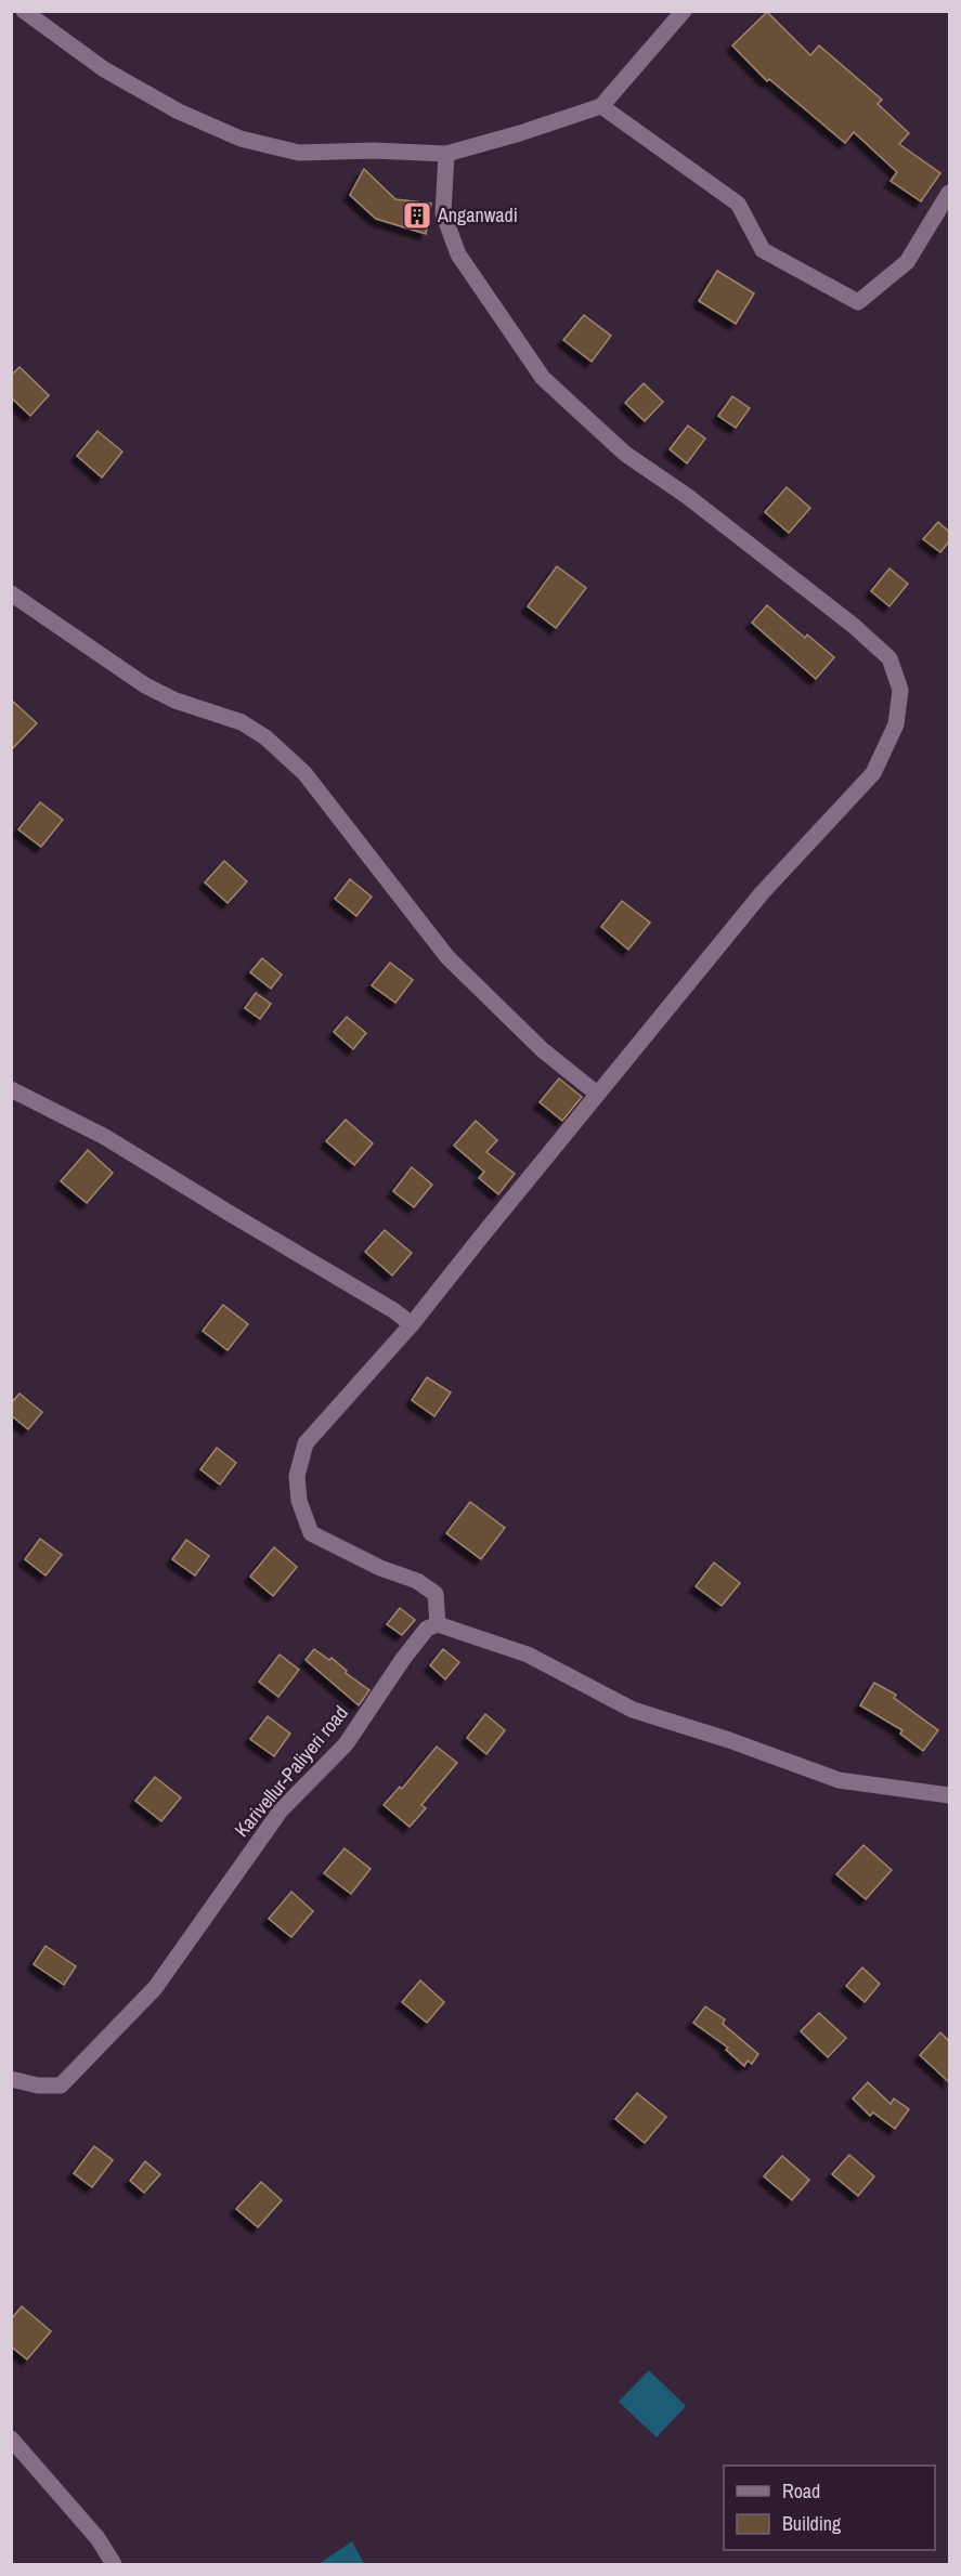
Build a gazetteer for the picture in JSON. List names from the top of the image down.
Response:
{
  "streets": {
    "street": ["Karivellur-Paliyeri road"]
  },
  "places": {
    "building": ["Anganwadi"]
  },
  "legend": ["Road", "Building"]
}
